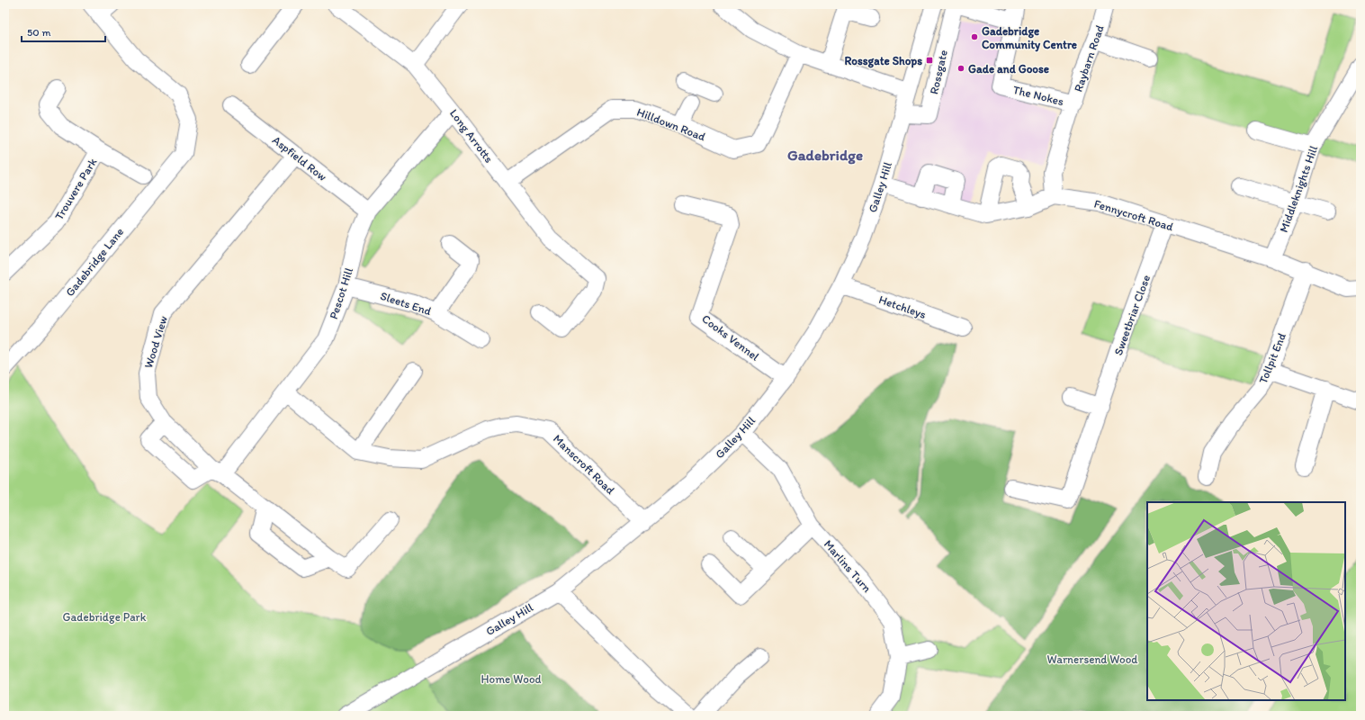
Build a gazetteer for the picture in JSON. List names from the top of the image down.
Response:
{
  "streets": {
    "street": [
      "Raybarn Road",
      "Rossgate",
      "The Nokes",
      "Hilldown Road",
      "Long Arrotts",
      "Aspfield Row",
      "Galley Hill",
      "Trouvere Park",
      "Middleknights Hill",
      "Fennycroft Road",
      "Gadebridge Lane",
      "Pescot Hill",
      "Sleets End",
      "Hetchleys",
      "Sweetbriar Close",
      "Cooks Vennel",
      "Wood View",
      "Tollpit End",
      "Manscroft Road",
      "Marlins Turn"
    ]
  },
  "crossings": [
    ["Raybarn Road", "The Nokes"],
    ["Raybarn Road", "Fennycroft Road"],
    ["Rossgate", "Galley Hill"],
    ["Hilldown Road", "Long Arrotts"],
    ["Long Arrotts", "Pescot Hill"],
    ["Aspfield Row", "Pescot Hill"],
    ["Aspfield Row", "Wood View"],
    ["Galley Hill", "Hetchleys"],
    ["Galley Hill", "Cooks Vennel"],
    ["Galley Hill", "Manscroft Road"],
    ["Galley Hill", "Marlins Turn"],
    ["Middleknights Hill", "Fennycroft Road"],
    ["Fennycroft Road", "Sweetbriar Close"],
    ["Fennycroft Road", "Tollpit End"],
    ["Pescot Hill", "Sleets End"],
    ["Pescot Hill", "Wood View"],
    ["Pescot Hill", "Manscroft Road"]
  ],
  "districts": ["Gadebridge"],
  "parks": ["Gadebridge Park", "Warnersend Wood", "Home Wood"],
  "places": {
    "other": ["Gadebridge Community Centre", "Gade and Goose"],
    "transit": ["Rossgate Shops"]
  },
  "scale_bar": "50 m"
}
